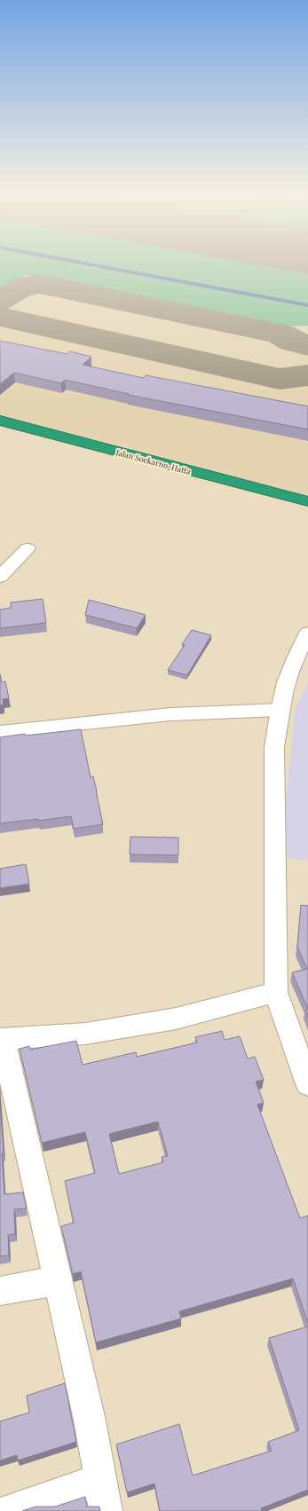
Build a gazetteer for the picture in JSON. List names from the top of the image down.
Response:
{
  "streets": {
    "highway": ["Jalan Soekarno-Hatta"]
  }
}
